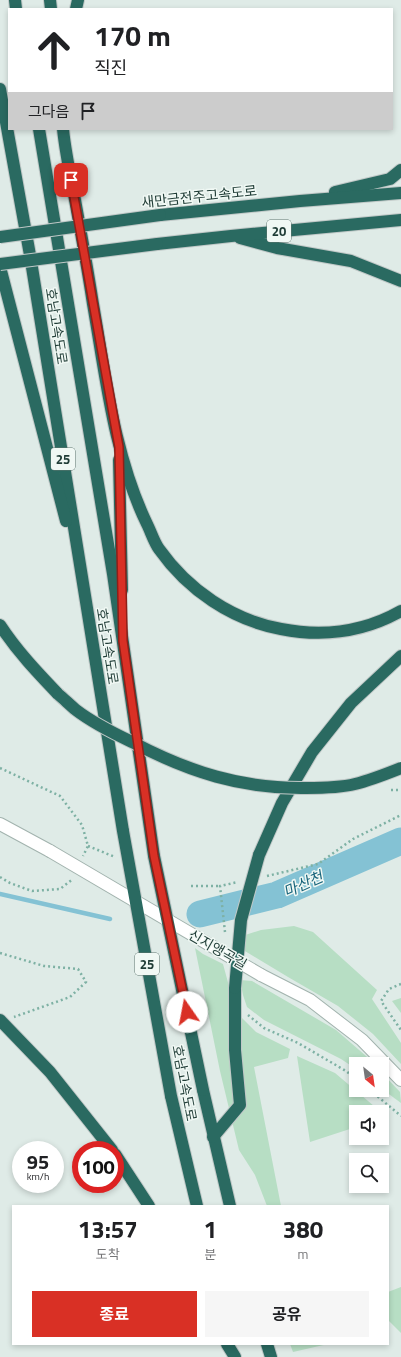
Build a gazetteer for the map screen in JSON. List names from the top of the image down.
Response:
{
  "streets": {
    "highway": [
      "새만금전주고속도로",
      "20",
      "호남고속도로",
      "25"
    ],
    "street": ["신지앵곡길"]
  },
  "water": ["마산천"],
  "north": "bottom right",
  "page": {
    "turn": ["170 m", "직진"],
    "then": "그다음",
    "speed": "95 km/h",
    "limit": "100",
    "eta": [
      "13:57",
      "도착",
      "1",
      "분",
      "380",
      "m"
    ],
    "buttons": ["종료", "공유"]
  }
}
